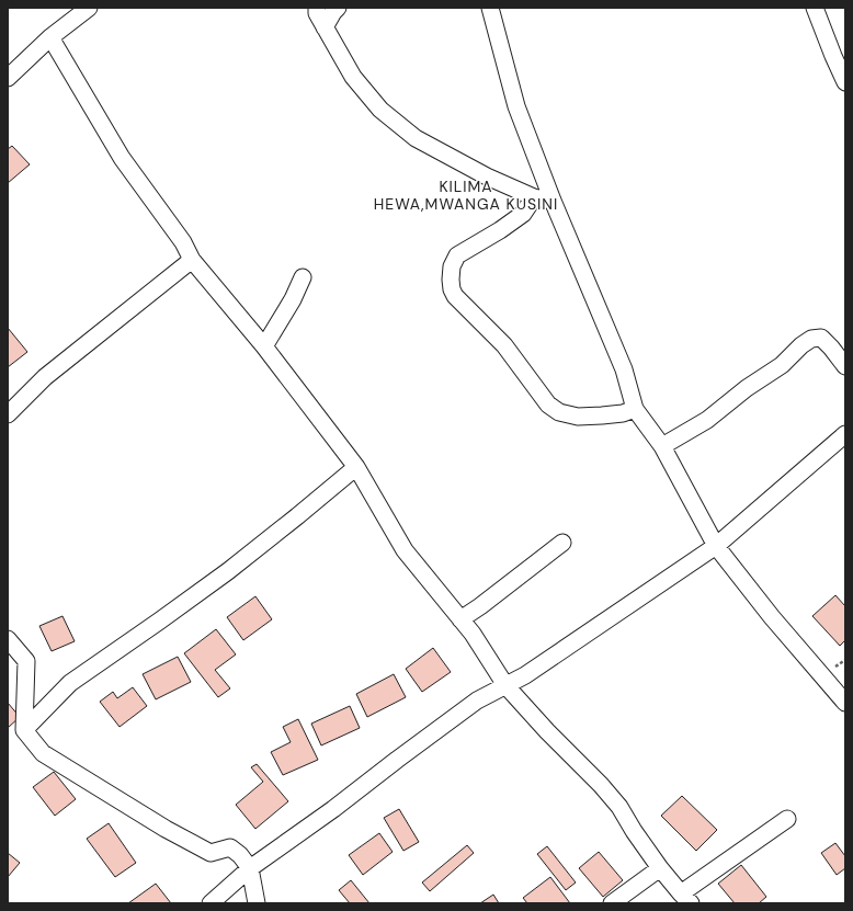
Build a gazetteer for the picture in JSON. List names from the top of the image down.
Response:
{
  "districts": ["KILIMA HEWA,MWANGA KUSINI"]
}
